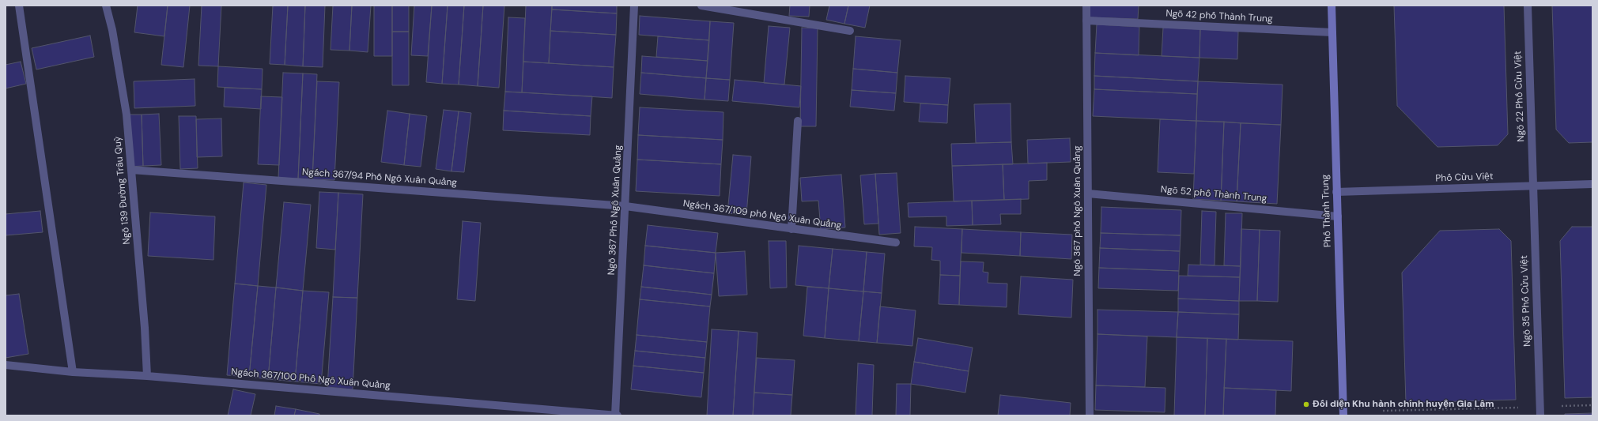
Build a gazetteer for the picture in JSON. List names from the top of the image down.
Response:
{
  "streets": {
    "main road": ["Phố Thành Trung"],
    "street": [
      "Ngõ 42 phố Thành Trung",
      "Ngõ 22 Phố Cửu Việt",
      "Ngách 367/94 Phố Ngô Xuân Quảng",
      "Phố Cửu Việt",
      "Ngõ 139 Đường Trâu Quỳ",
      "Ngõ 52 phố Thành Trung",
      "Ngõ 367 Phố Ngô Xuân Quảng",
      "Ngõ 367 phố Ngô Xuân Quảng",
      "Ngách 367/109 phố Ngô Xuân Quảng",
      "Ngõ 35 Phố Cửu Việt",
      "Ngách 367/100 Phố Ngô Xuân Quảng"
    ]
  },
  "crossings": [
    ["Ngõ 42 phố Thành Trung", "Ngõ 367 phố Ngô Xuân Quảng"],
    ["Ngõ 42 phố Thành Trung", "Phố Thành Trung"],
    ["Ngõ 22 Phố Cửu Việt", "Phố Cửu Việt"],
    ["Ngõ 22 Phố Cửu Việt", "Ngõ 35 Phố Cửu Việt"],
    ["Ngách 367/94 Phố Ngô Xuân Quảng", "Ngõ 139 Đường Trâu Quỳ"],
    ["Ngách 367/94 Phố Ngô Xuân Quảng", "Ngõ 367 Phố Ngô Xuân Quảng"],
    ["Ngách 367/94 Phố Ngô Xuân Quảng", "Ngách 367/109 phố Ngô Xuân Quảng"],
    ["Phố Cửu Việt", "Phố Thành Trung"],
    ["Phố Cửu Việt", "Ngõ 35 Phố Cửu Việt"],
    ["Ngõ 139 Đường Trâu Quỳ", "Ngách 367/100 Phố Ngô Xuân Quảng"],
    ["Ngõ 52 phố Thành Trung", "Ngõ 367 phố Ngô Xuân Quảng"],
    ["Ngõ 52 phố Thành Trung", "Phố Thành Trung"],
    ["Ngõ 367 Phố Ngô Xuân Quảng", "Ngách 367/109 phố Ngô Xuân Quảng"],
    ["Ngõ 367 Phố Ngô Xuân Quảng", "Ngách 367/100 Phố Ngô Xuân Quảng"]
  ],
  "places": ["Đối diện Khu hành chính huyện Gia Lâm"]
}
